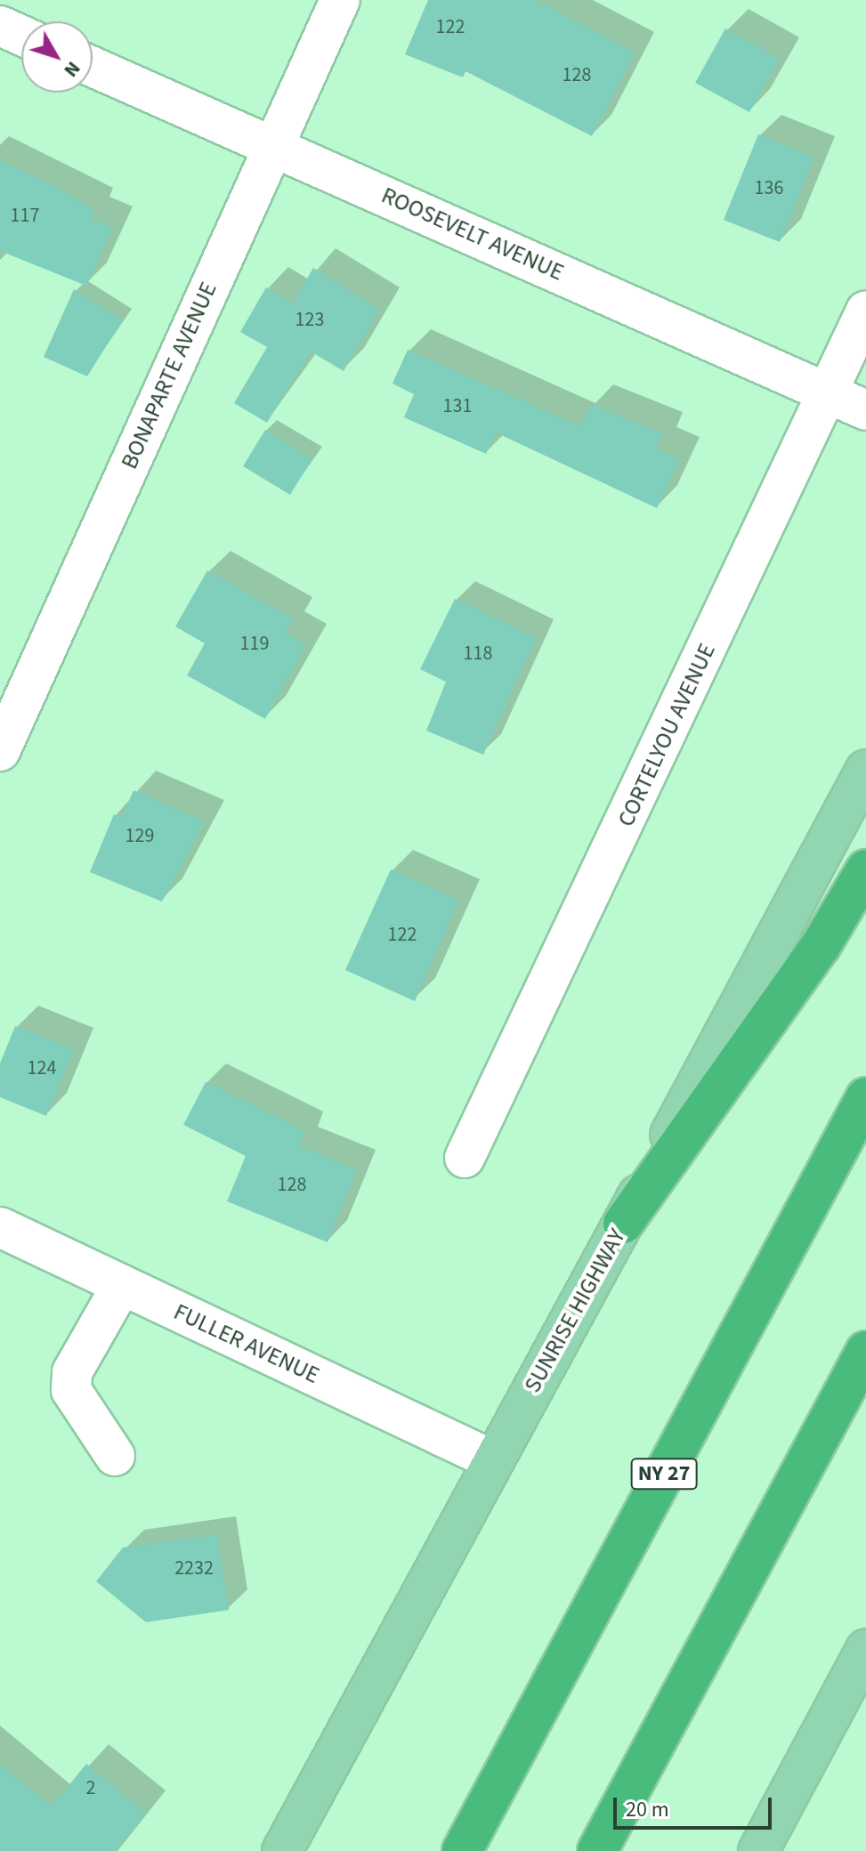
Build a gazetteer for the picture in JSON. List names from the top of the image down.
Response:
{
  "streets": {
    "highway": ["NY 27"],
    "main road": ["SUNRISE HIGHWAY"],
    "street": [
      "ROOSEVELT AVENUE",
      "BONAPARTE AVENUE",
      "CORTELYOU AVENUE",
      "FULLER AVENUE"
    ]
  },
  "crossings": [
    ["ROOSEVELT AVENUE", "BONAPARTE AVENUE"],
    ["ROOSEVELT AVENUE", "CORTELYOU AVENUE"],
    ["SUNRISE HIGHWAY", "FULLER AVENUE"]
  ],
  "house_numbers": [
    "122",
    "128",
    "136",
    "117",
    "123",
    "131",
    "119",
    "118",
    "129",
    "122",
    "124",
    "128",
    "2232",
    "2"
  ],
  "scale_bar": "20 m",
  "north": "bottom right"
}
